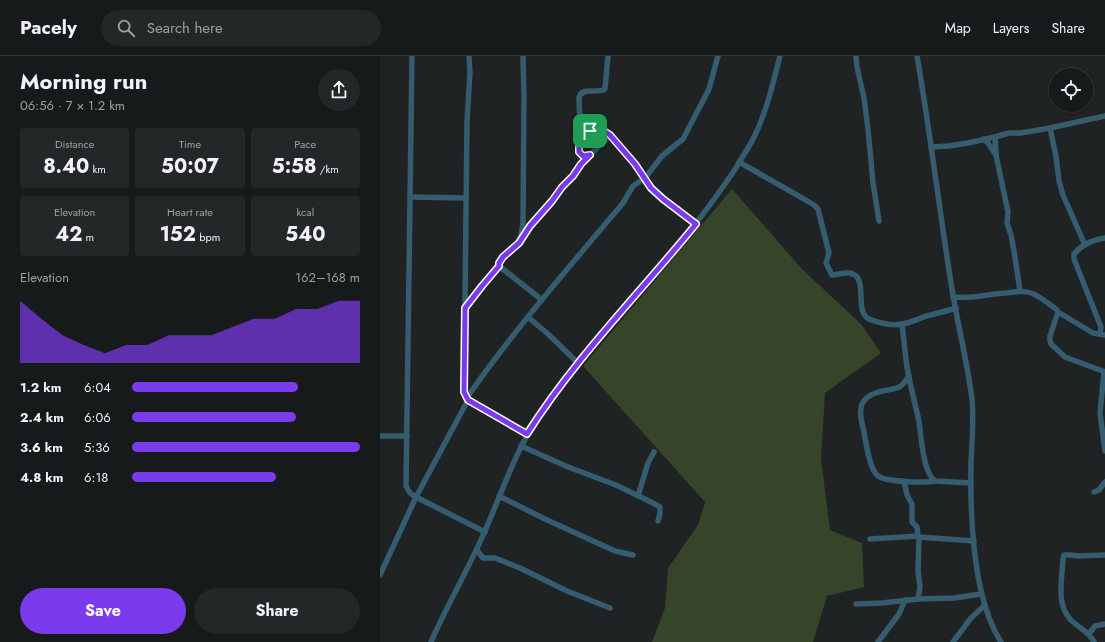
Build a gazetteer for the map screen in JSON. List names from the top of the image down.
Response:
{
  "page": {
    "header": "Pacely",
    "search": "Search here",
    "nav": ["Map", "Layers", "Share"],
    "heading": ["Morning run", "06:56 · 7 × 1.2 km"],
    "stats": [
      ["Distance", "8.40 km"],
      ["Time", "50:07"],
      ["Pace", "5:58 /km"],
      ["Elevation", "42 m"],
      ["Heart rate", "152 bpm"],
      ["kcal", "540"]
    ],
    "chart": ["Elevation", "162–168 m"],
    "list": [
      {
        "name": "1.2 km",
        "note": "6:04"
      },
      {
        "name": "2.4 km",
        "note": "6:06"
      },
      {
        "name": "3.6 km",
        "note": "5:36"
      },
      {
        "name": "4.8 km",
        "note": "6:18"
      }
    ],
    "buttons": ["Save", "Share"]
  }
}
